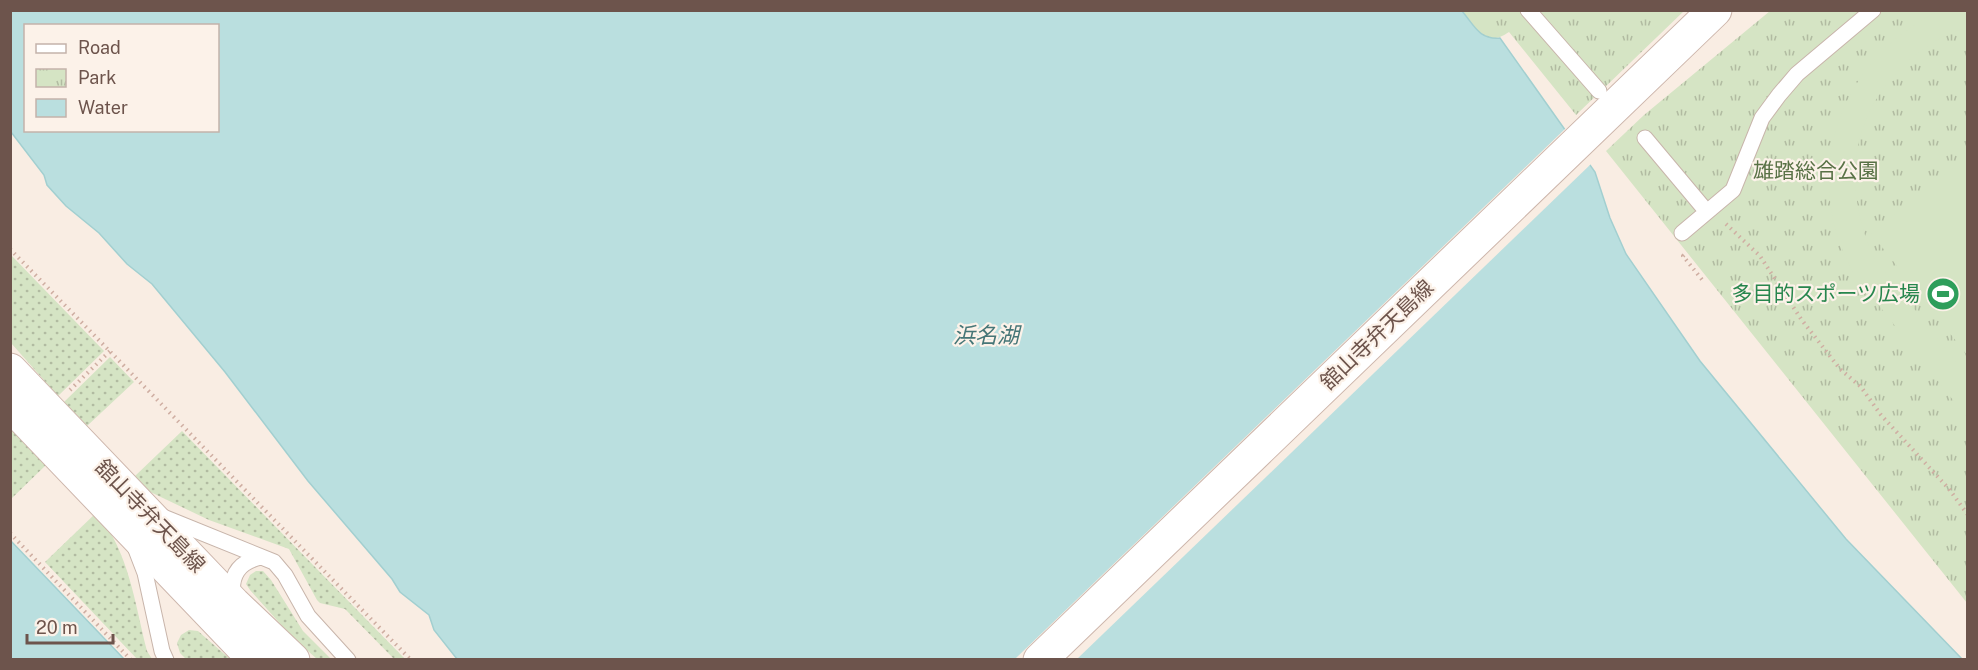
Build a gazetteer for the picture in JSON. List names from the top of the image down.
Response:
{
  "streets": {
    "main road": ["舘山寺弁天島線"]
  },
  "water": ["浜名湖"],
  "parks": ["雄踏総合公園"],
  "places": {
    "sports": ["多目的スポーツ広場"]
  },
  "legend": ["Road", "Park", "Water"],
  "scale_bar": "20 m"
}
